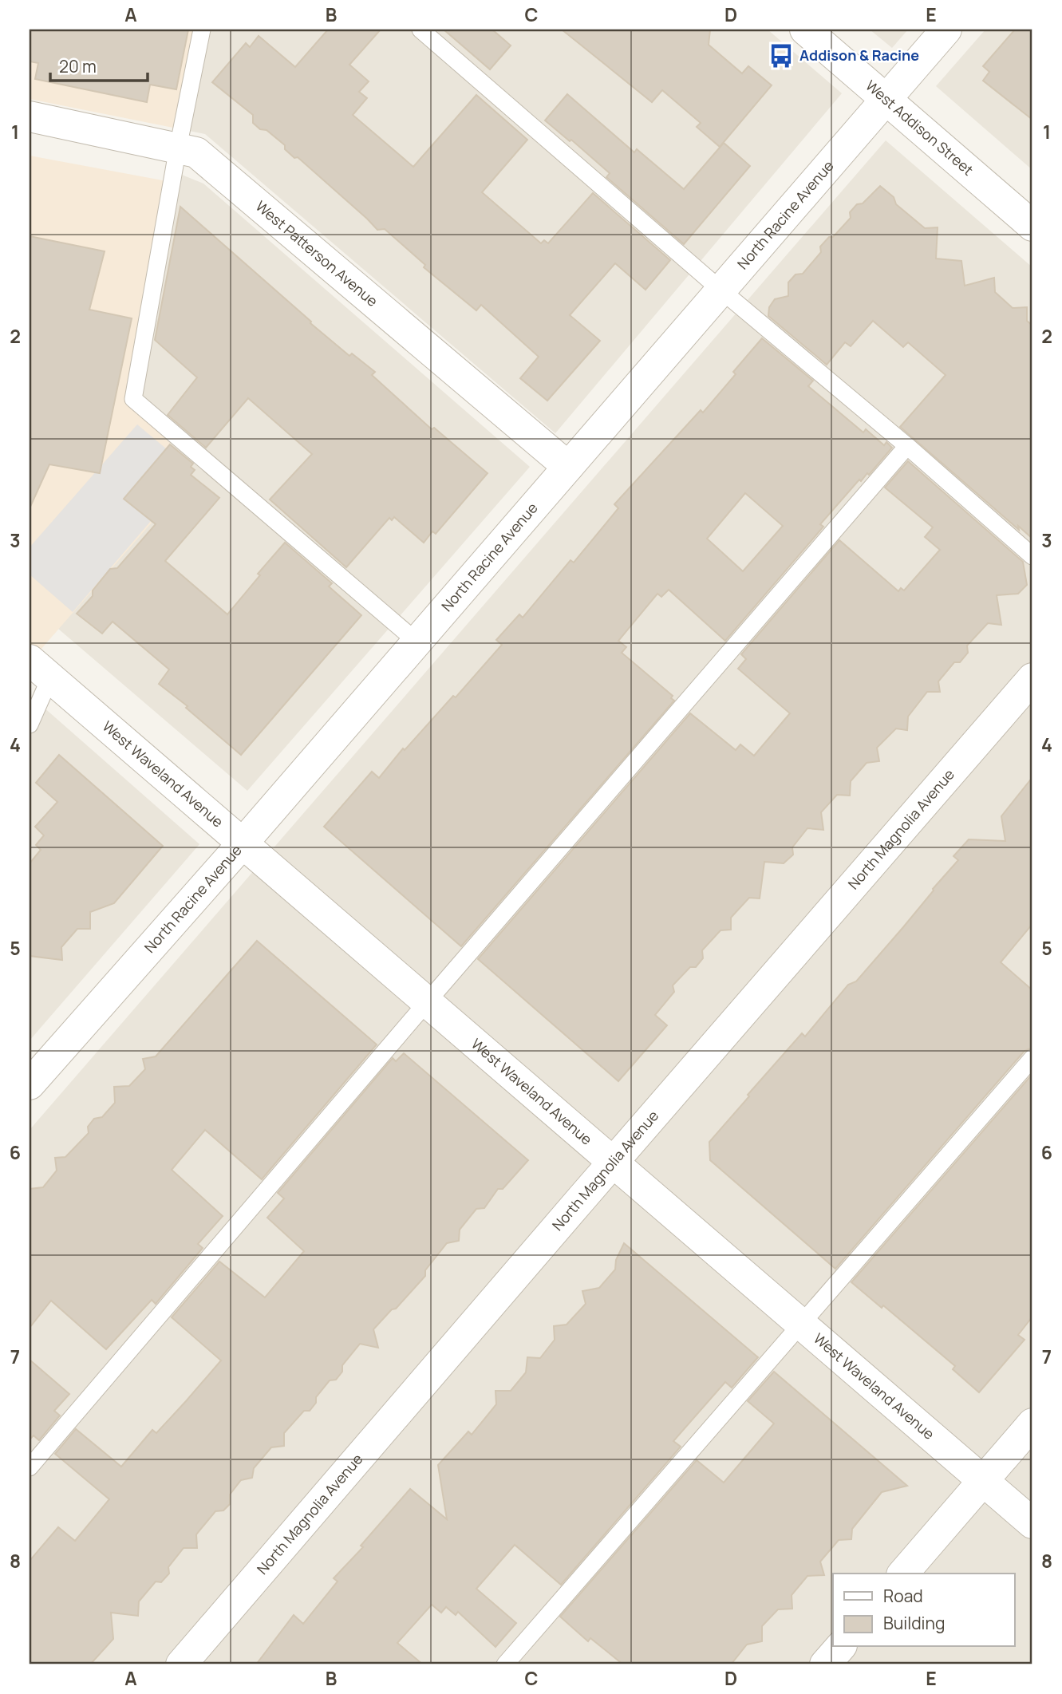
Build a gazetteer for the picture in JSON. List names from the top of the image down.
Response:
{
  "streets": {
    "street": [
      "West Addison Street",
      "North Racine Avenue",
      "West Patterson Avenue",
      "West Waveland Avenue",
      "North Magnolia Avenue"
    ]
  },
  "crossings": [
    ["West Addison Street", "North Racine Avenue"],
    ["North Racine Avenue", "West Patterson Avenue"],
    ["North Racine Avenue", "West Waveland Avenue"],
    ["West Waveland Avenue", "North Magnolia Avenue"]
  ],
  "places": {
    "bus stop": ["Addison & Racine"]
  },
  "legend": ["Road", "Building"],
  "scale_bar": "20 m",
  "grid": {
    "columns": [
      "A",
      "B",
      "C",
      "D",
      "E"
    ],
    "rows": [
      "1",
      "2",
      "3",
      "4",
      "5",
      "6",
      "7",
      "8"
    ]
  }
}
